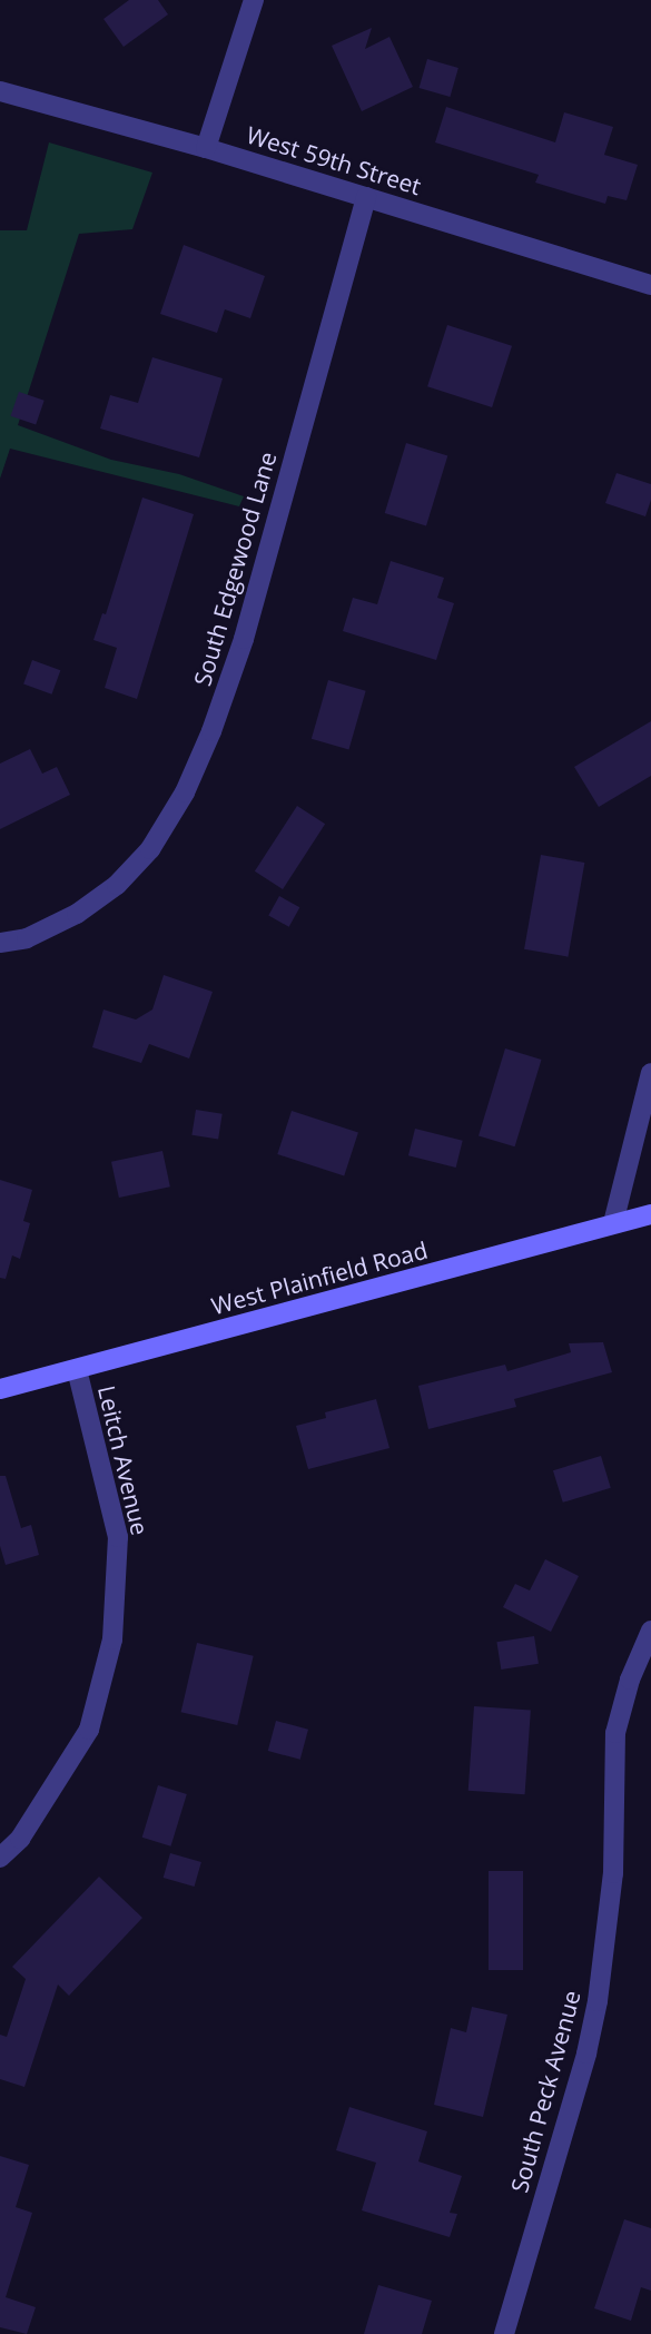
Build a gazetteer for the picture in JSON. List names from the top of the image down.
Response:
{
  "streets": {
    "main road": ["West Plainfield Road"],
    "street": [
      "West 59th Street",
      "South Edgewood Lane",
      "Leitch Avenue",
      "South Peck Avenue"
    ]
  },
  "crossings": [
    ["West 59th Street", "South Edgewood Lane"],
    ["West Plainfield Road", "Leitch Avenue"]
  ]
}
